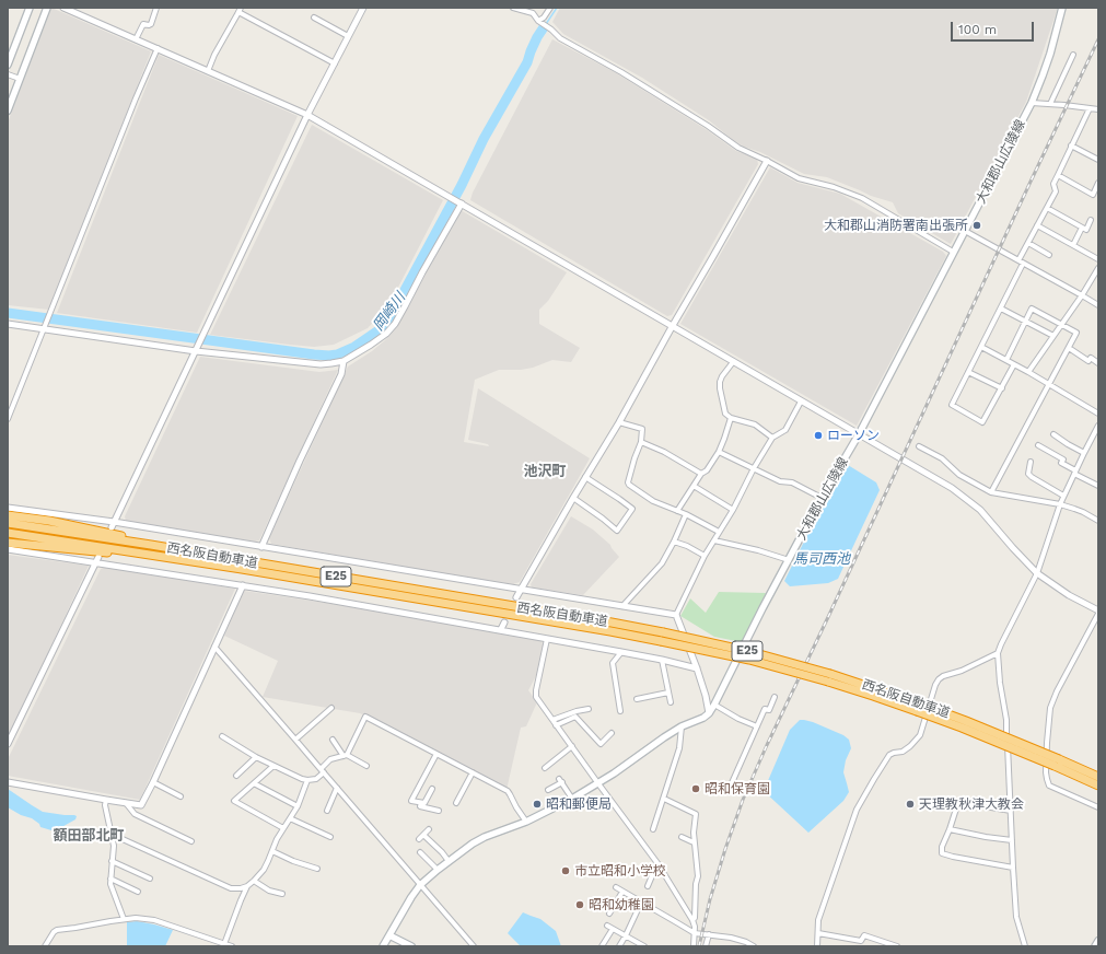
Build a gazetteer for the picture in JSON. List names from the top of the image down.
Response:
{
  "streets": {
    "highway": ["西名阪自動車道", "E25"],
    "main road": ["大和郡山広陵線"]
  },
  "districts": ["池沢町", "額田部北町"],
  "water": ["岡崎川", "馬司西池"],
  "places": [
    "大和郡山消防署南出張所",
    "ローソン",
    "昭和保育園",
    "昭和郵便局",
    "天理教秋津大教会",
    "市立昭和小学校",
    "昭和幼稚園"
  ],
  "scale_bar": "100 m"
}
